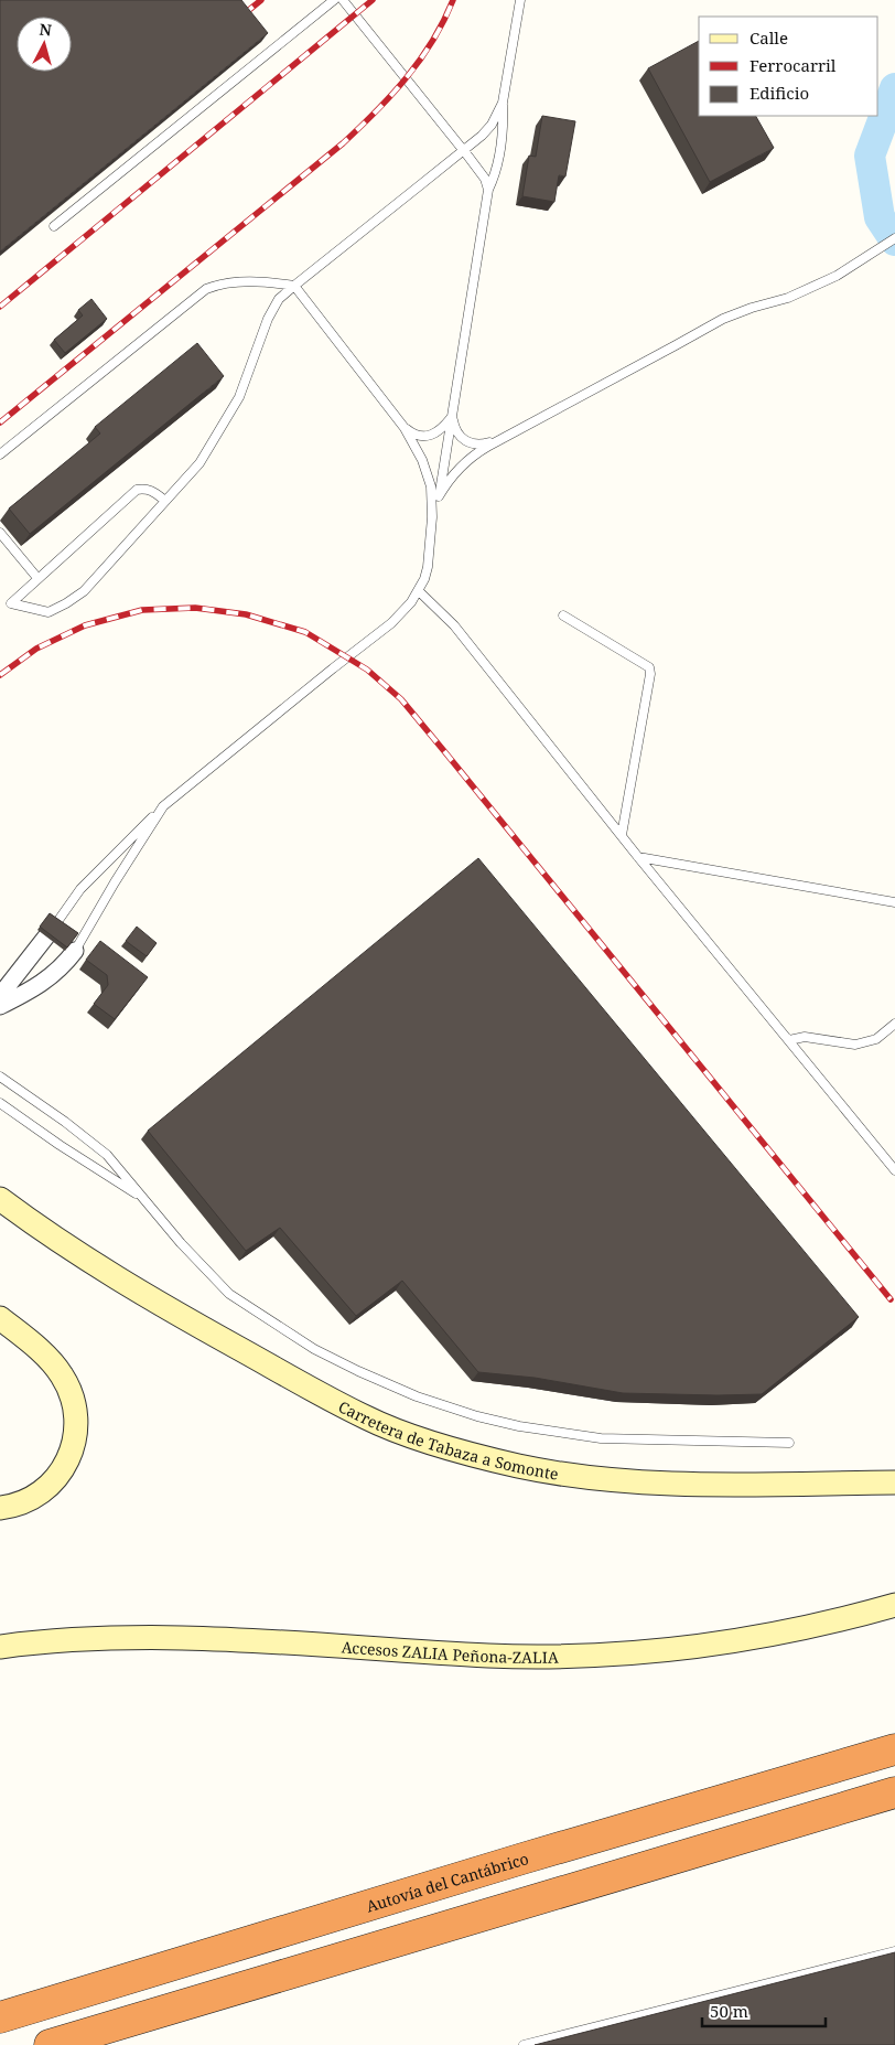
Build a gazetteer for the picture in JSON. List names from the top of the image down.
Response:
{
  "streets": {
    "highway": ["Autovía del Cantábrico"],
    "street": ["Carretera de Tabaza a Somonte", "Accesos ZALIA Peñona-ZALIA"]
  },
  "legend": ["Calle", "Ferrocarril", "Edificio"],
  "scale_bar": "50 m",
  "north": "top"
}
